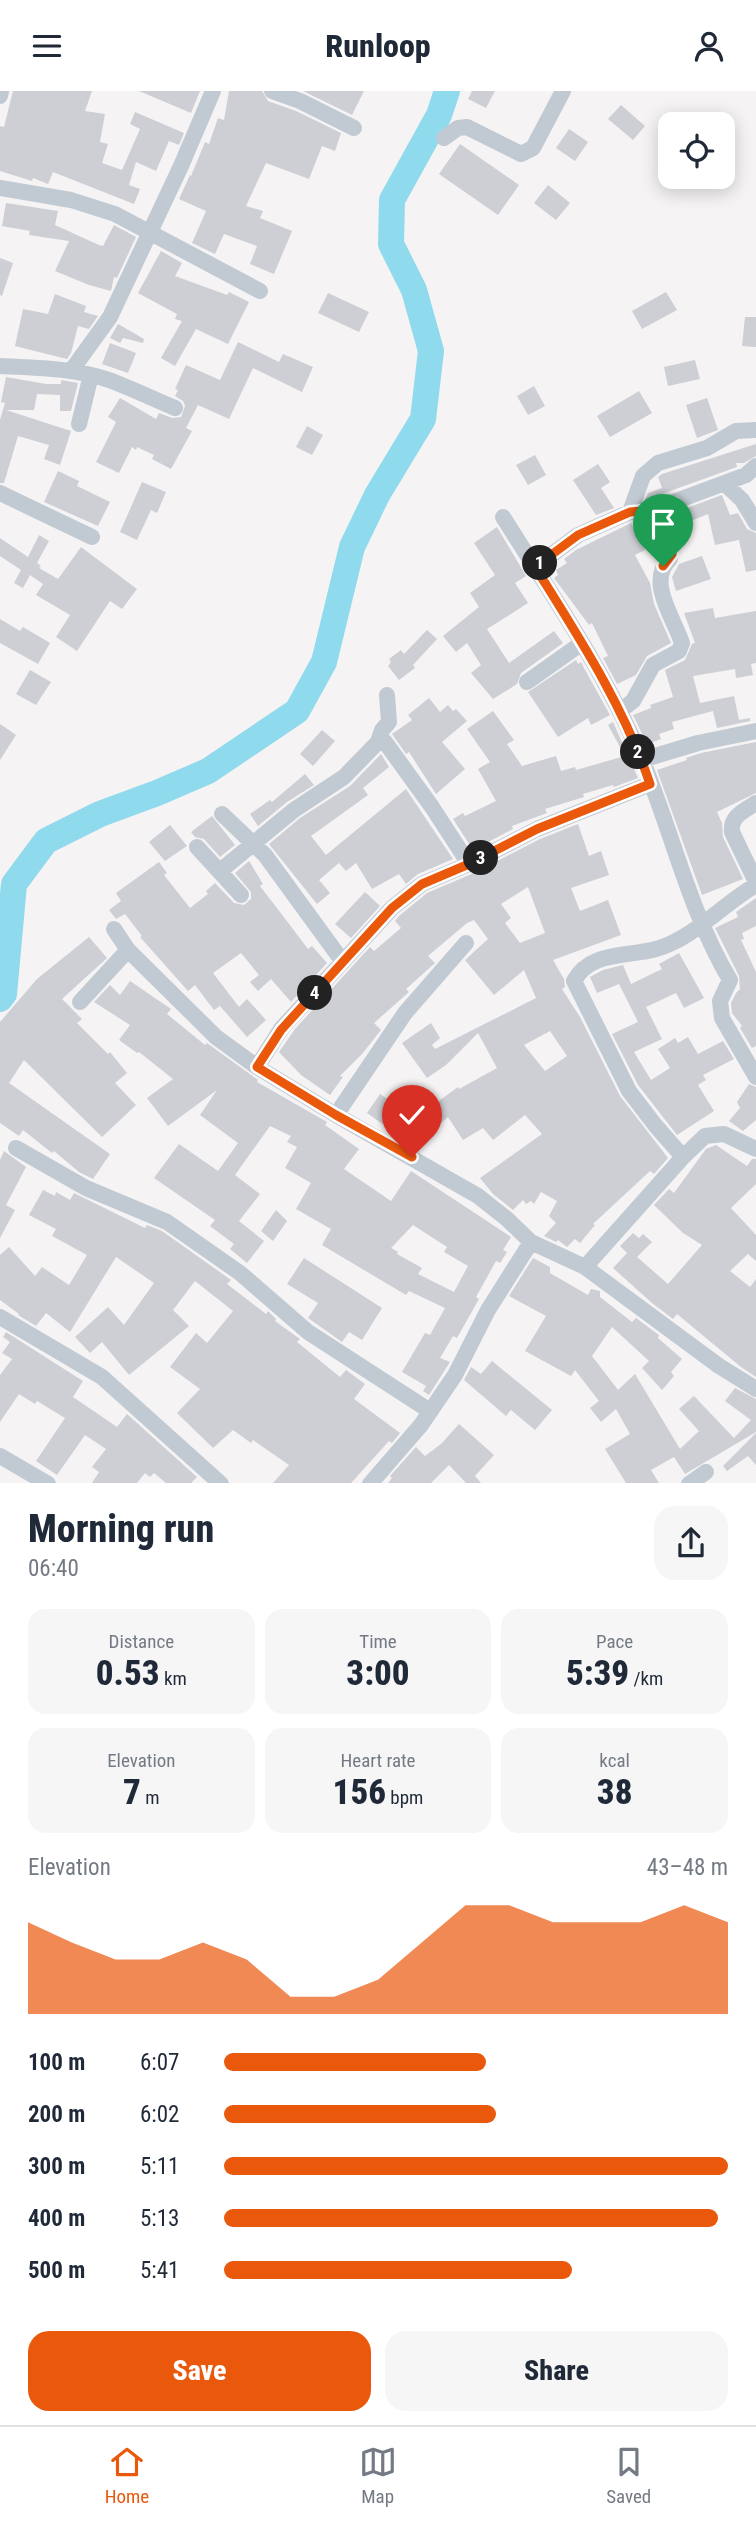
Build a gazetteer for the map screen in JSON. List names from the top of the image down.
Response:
{
  "page": {
    "header": "Runloop",
    "pins": [
      "1",
      "2",
      "3",
      "4"
    ],
    "heading": ["Morning run", "06:40"],
    "stats": [
      ["Distance", "0.53 km"],
      ["Time", "3:00"],
      ["Pace", "5:39 /km"],
      ["Elevation", "7 m"],
      ["Heart rate", "156 bpm"],
      ["kcal", "38"]
    ],
    "chart": ["Elevation", "43–48 m"],
    "list": [
      {
        "name": "100 m",
        "note": "6:07"
      },
      {
        "name": "200 m",
        "note": "6:02"
      },
      {
        "name": "300 m",
        "note": "5:11"
      },
      {
        "name": "400 m",
        "note": "5:13"
      },
      {
        "name": "500 m",
        "note": "5:41"
      }
    ],
    "buttons": ["Save", "Share"],
    "tabs": ["Home", "Map", "Saved"]
  }
}
